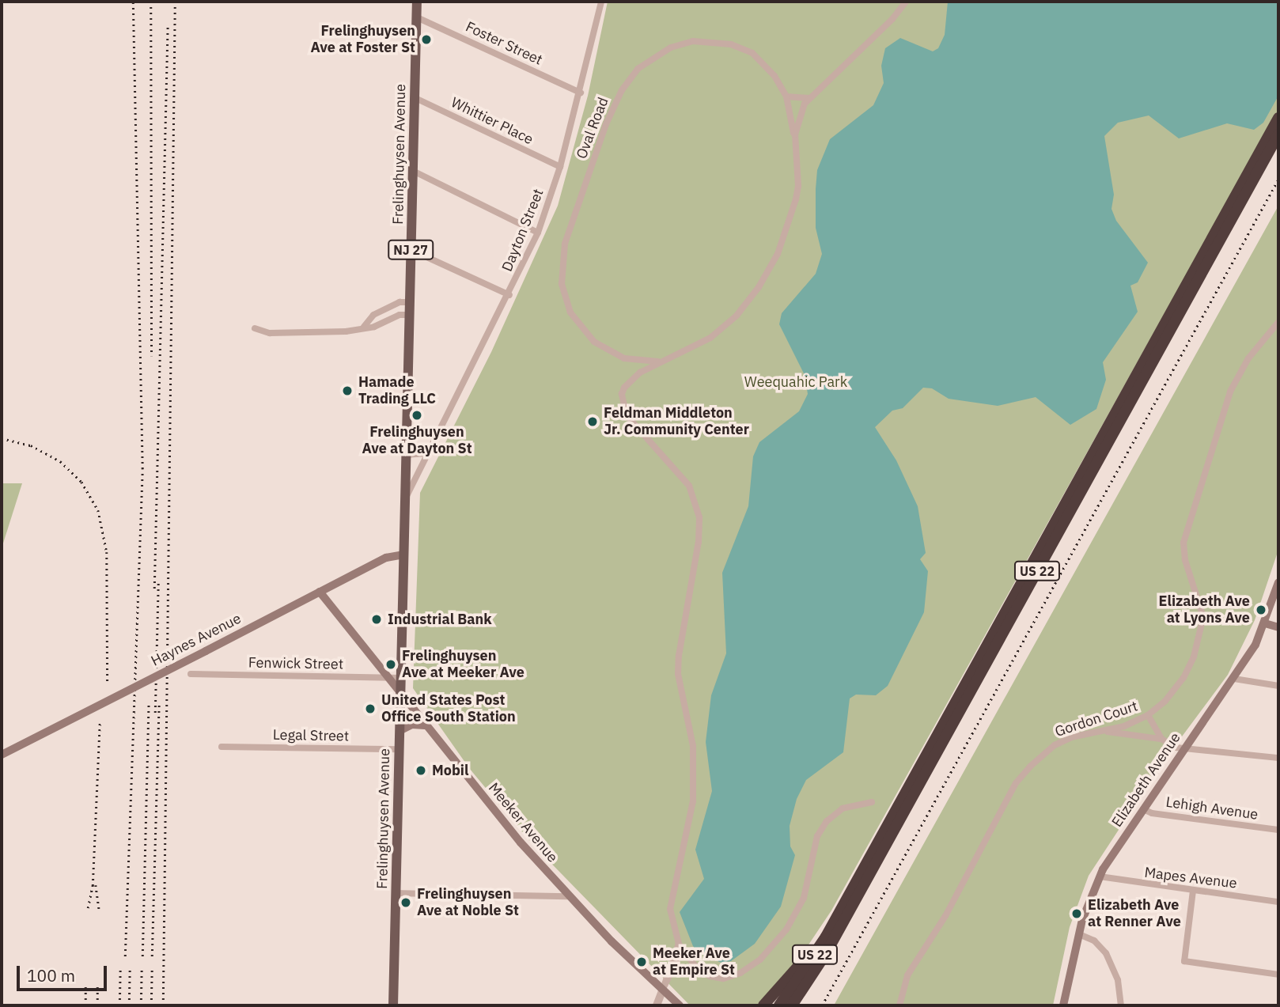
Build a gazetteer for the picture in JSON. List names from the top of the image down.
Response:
{
  "streets": {
    "highway": ["US 22"],
    "main road": [
      "Frelinghuysen Avenue",
      "NJ 27",
      "Haynes Avenue",
      "Elizabeth Avenue",
      "Meeker Avenue"
    ],
    "street": [
      "Foster Street",
      "Whittier Place",
      "Oval Road",
      "Dayton Street",
      "Fenwick Street",
      "Gordon Court",
      "Legal Street",
      "Lehigh Avenue",
      "Mapes Avenue"
    ]
  },
  "crossings": [
    ["Foster Street", "Frelinghuysen Avenue"],
    ["Foster Street", "Dayton Street"],
    ["Whittier Place", "Frelinghuysen Avenue"],
    ["Whittier Place", "Dayton Street"],
    ["Frelinghuysen Avenue", "Dayton Street"],
    ["Frelinghuysen Avenue", "Haynes Avenue"],
    ["Frelinghuysen Avenue", "Fenwick Street"],
    ["Frelinghuysen Avenue", "Legal Street"],
    ["Frelinghuysen Avenue", "Meeker Avenue"],
    ["Haynes Avenue", "Meeker Avenue"],
    ["Fenwick Street", "Meeker Avenue"],
    ["Elizabeth Avenue", "Lehigh Avenue"],
    ["Elizabeth Avenue", "Mapes Avenue"]
  ],
  "parks": ["Weequahic Park"],
  "places": [
    "Frelinghuysen Ave at Foster St",
    "Hamade Trading LLC",
    "Frelinghuysen Ave at Dayton St",
    "Feldman Middleton Jr. Community Center",
    "Elizabeth Ave at Lyons Ave",
    "Industrial Bank",
    "Frelinghuysen Ave at Meeker Ave",
    "United States Post Office South Station",
    "Mobil",
    "Frelinghuysen Ave at Noble St",
    "Elizabeth Ave at Renner Ave",
    "Meeker Ave at Empire St"
  ],
  "scale_bar": "100 m"
}
